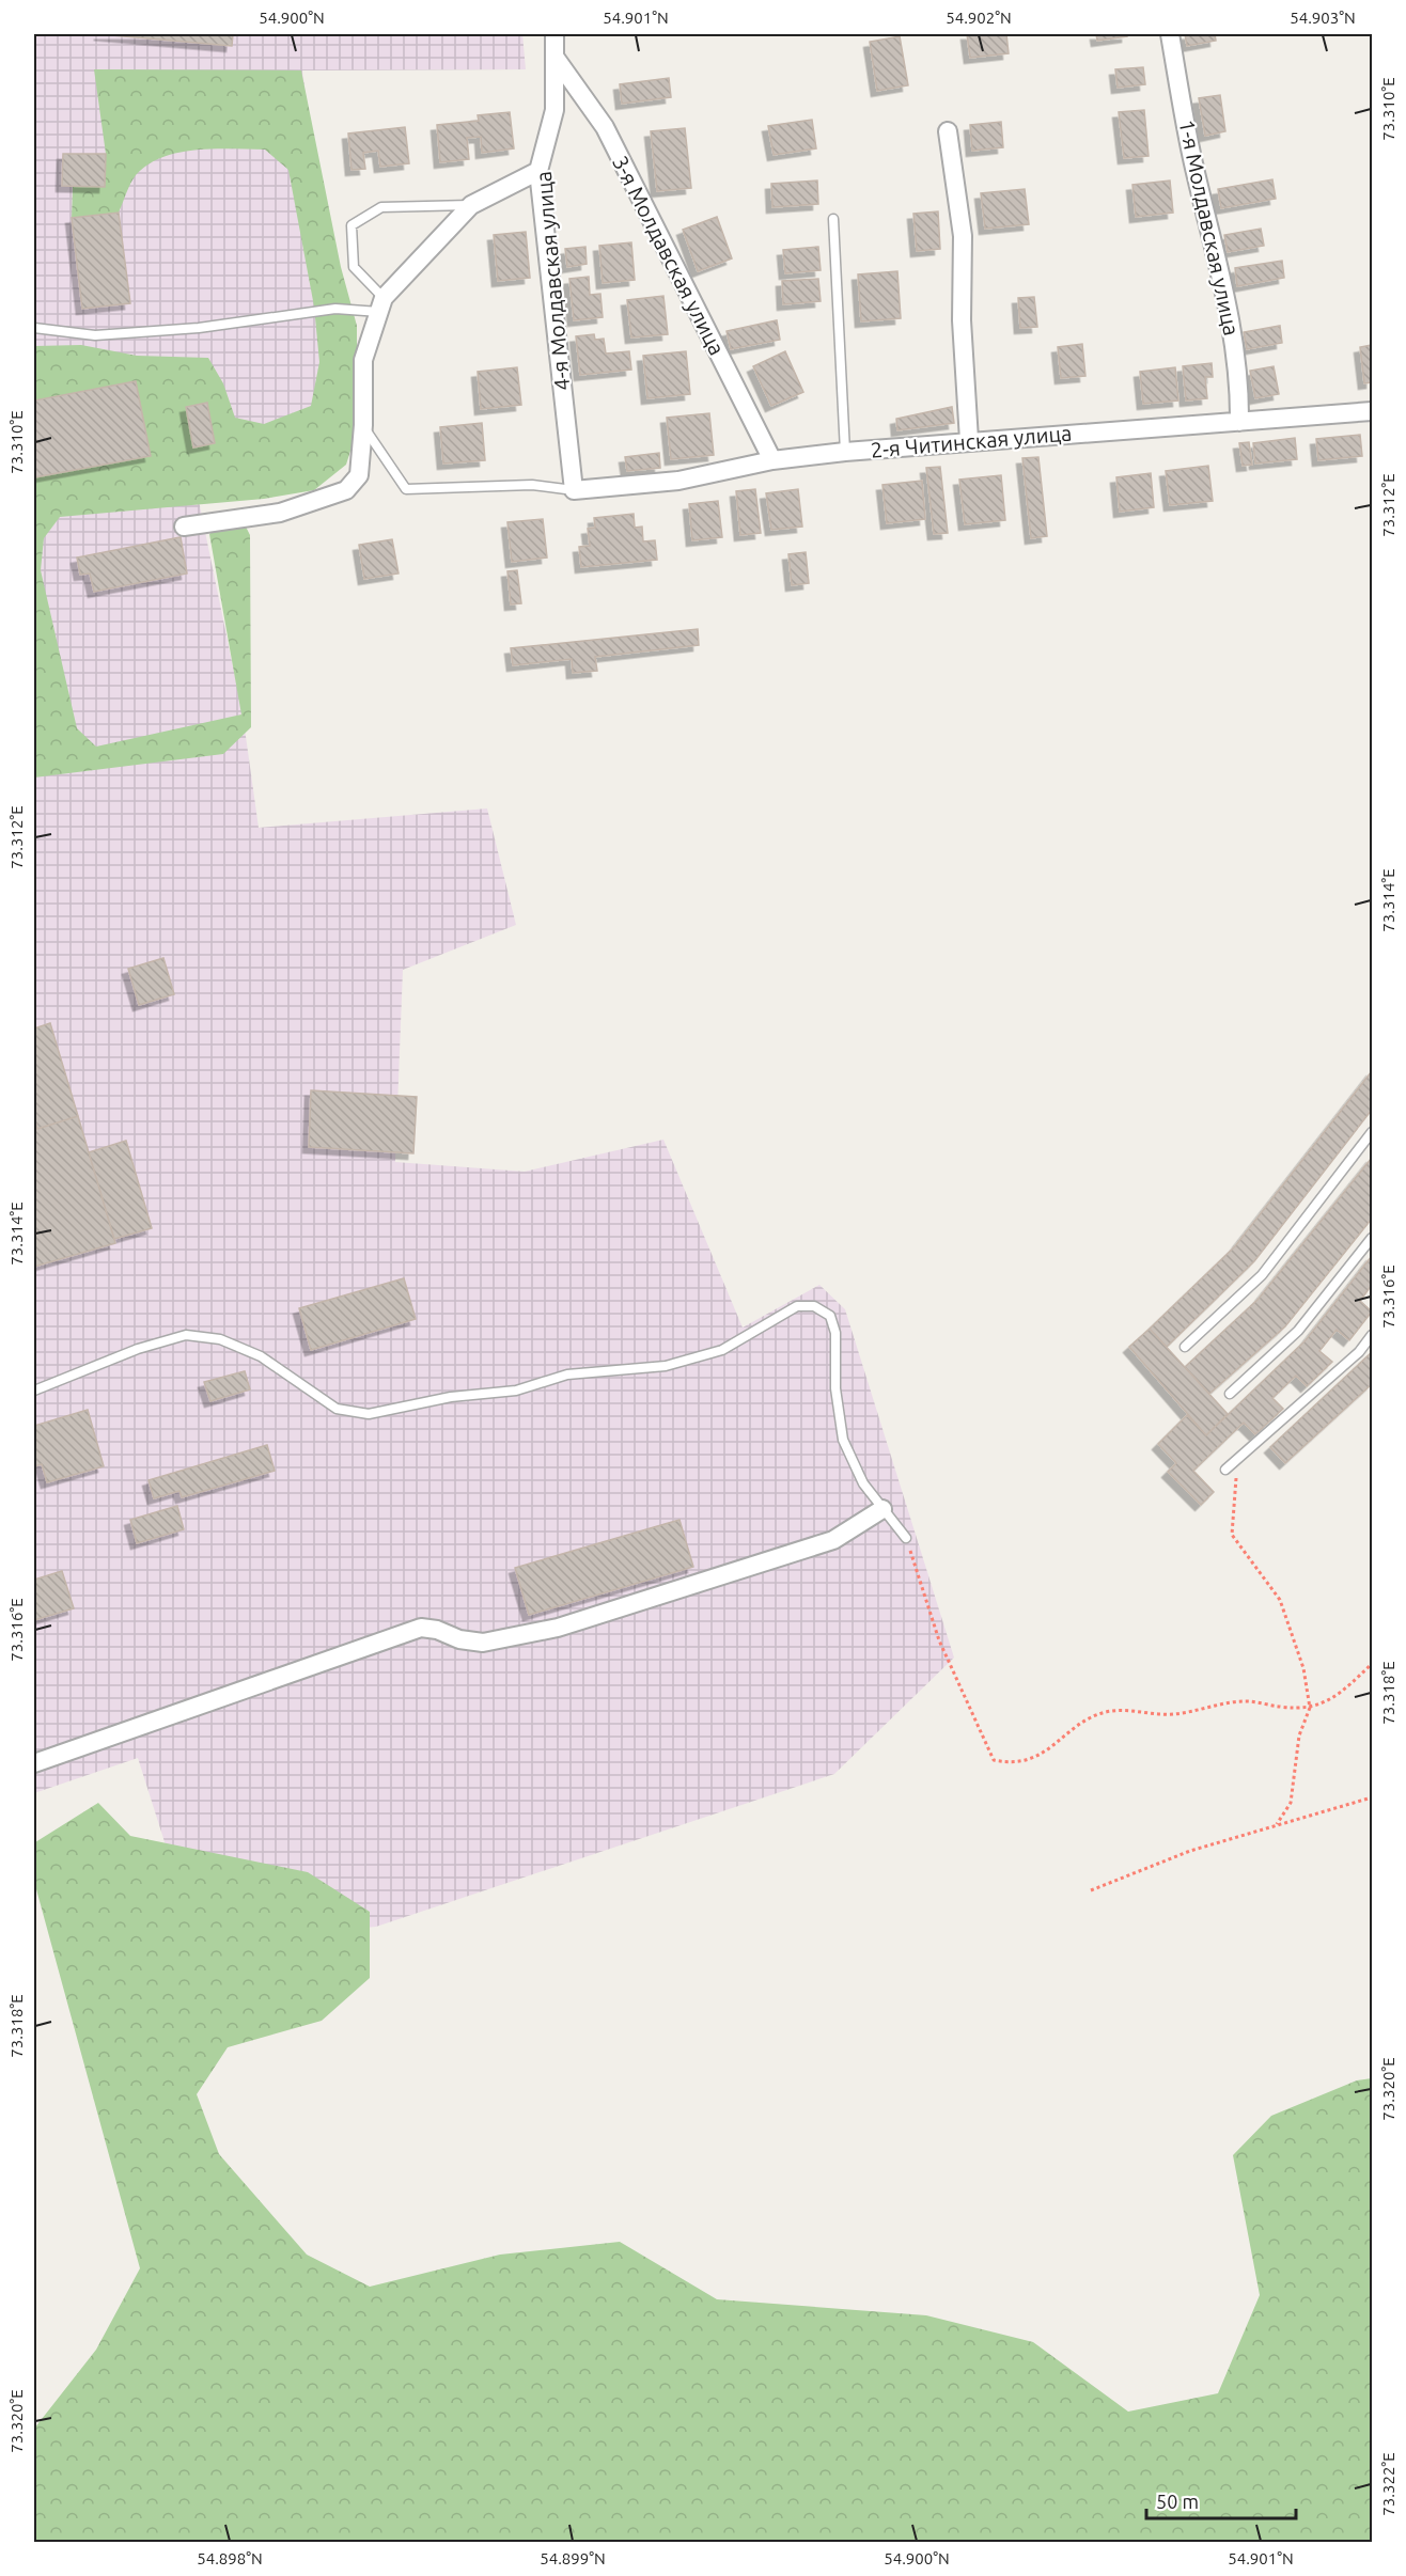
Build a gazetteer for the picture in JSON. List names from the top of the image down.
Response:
{
  "streets": {
    "street": [
      "1-я Молдавская улица",
      "3-я Молдавская улица",
      "4-я Молдавская улица",
      "2-я Читинская улица"
    ]
  },
  "crossings": [
    ["1-я Молдавская улица", "2-я Читинская улица"],
    ["3-я Молдавская улица", "4-я Молдавская улица"],
    ["3-я Молдавская улица", "2-я Читинская улица"],
    ["4-я Молдавская улица", "2-я Читинская улица"]
  ],
  "scale_bar": "50 m",
  "coordinates": [
    "54.900°N",
    "54.901°N",
    "54.902°N",
    "54.903°N",
    "73.310°E",
    "73.312°E",
    "73.314°E",
    "73.316°E",
    "73.318°E",
    "73.320°E",
    "73.322°E",
    "54.898°N",
    "54.899°N"
  ]
}
